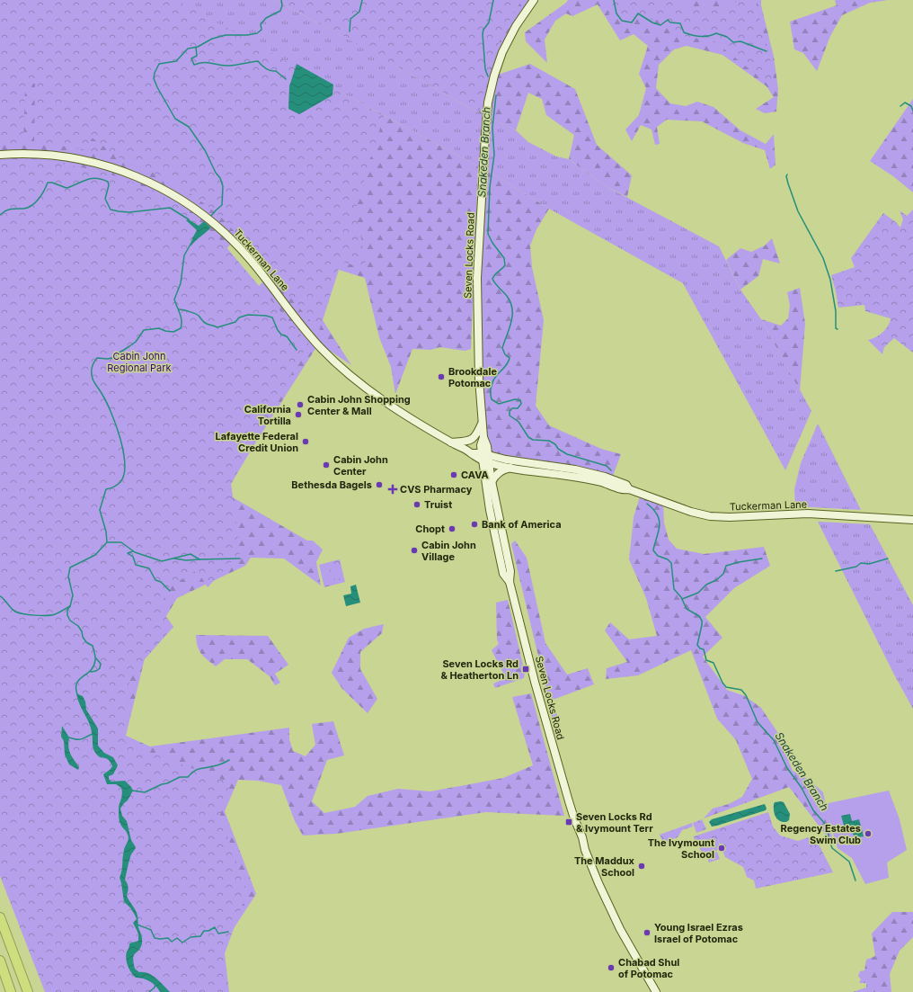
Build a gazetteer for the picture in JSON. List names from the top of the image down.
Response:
{
  "streets": {
    "main road": ["Seven Locks Road", "Tuckerman Lane"]
  },
  "crossings": [
    ["Seven Locks Road", "Tuckerman Lane"]
  ],
  "water": ["Snakeden Branch"],
  "parks": ["Cabin John Regional Park"],
  "places": {
    "other": [
      "Brookdale Potomac",
      "Cabin John Shopping Center & Mall",
      "California Tortilla",
      "Lafayette Federal Credit Union",
      "Cabin John Center",
      "CAVA",
      "Bethesda Bagels",
      "Truist",
      "Bank of America",
      "Chopt",
      "Cabin John Village",
      "Regency Estates Swim Club",
      "The Ivymount School",
      "The Maddux School",
      "Young Israel Ezras Israel of Potomac",
      "Chabad Shul of Potomac"
    ],
    "health": ["CVS Pharmacy"],
    "transit": ["Seven Locks Rd & Heatherton Ln", "Seven Locks Rd & Ivymount Terr"]
  }
}
